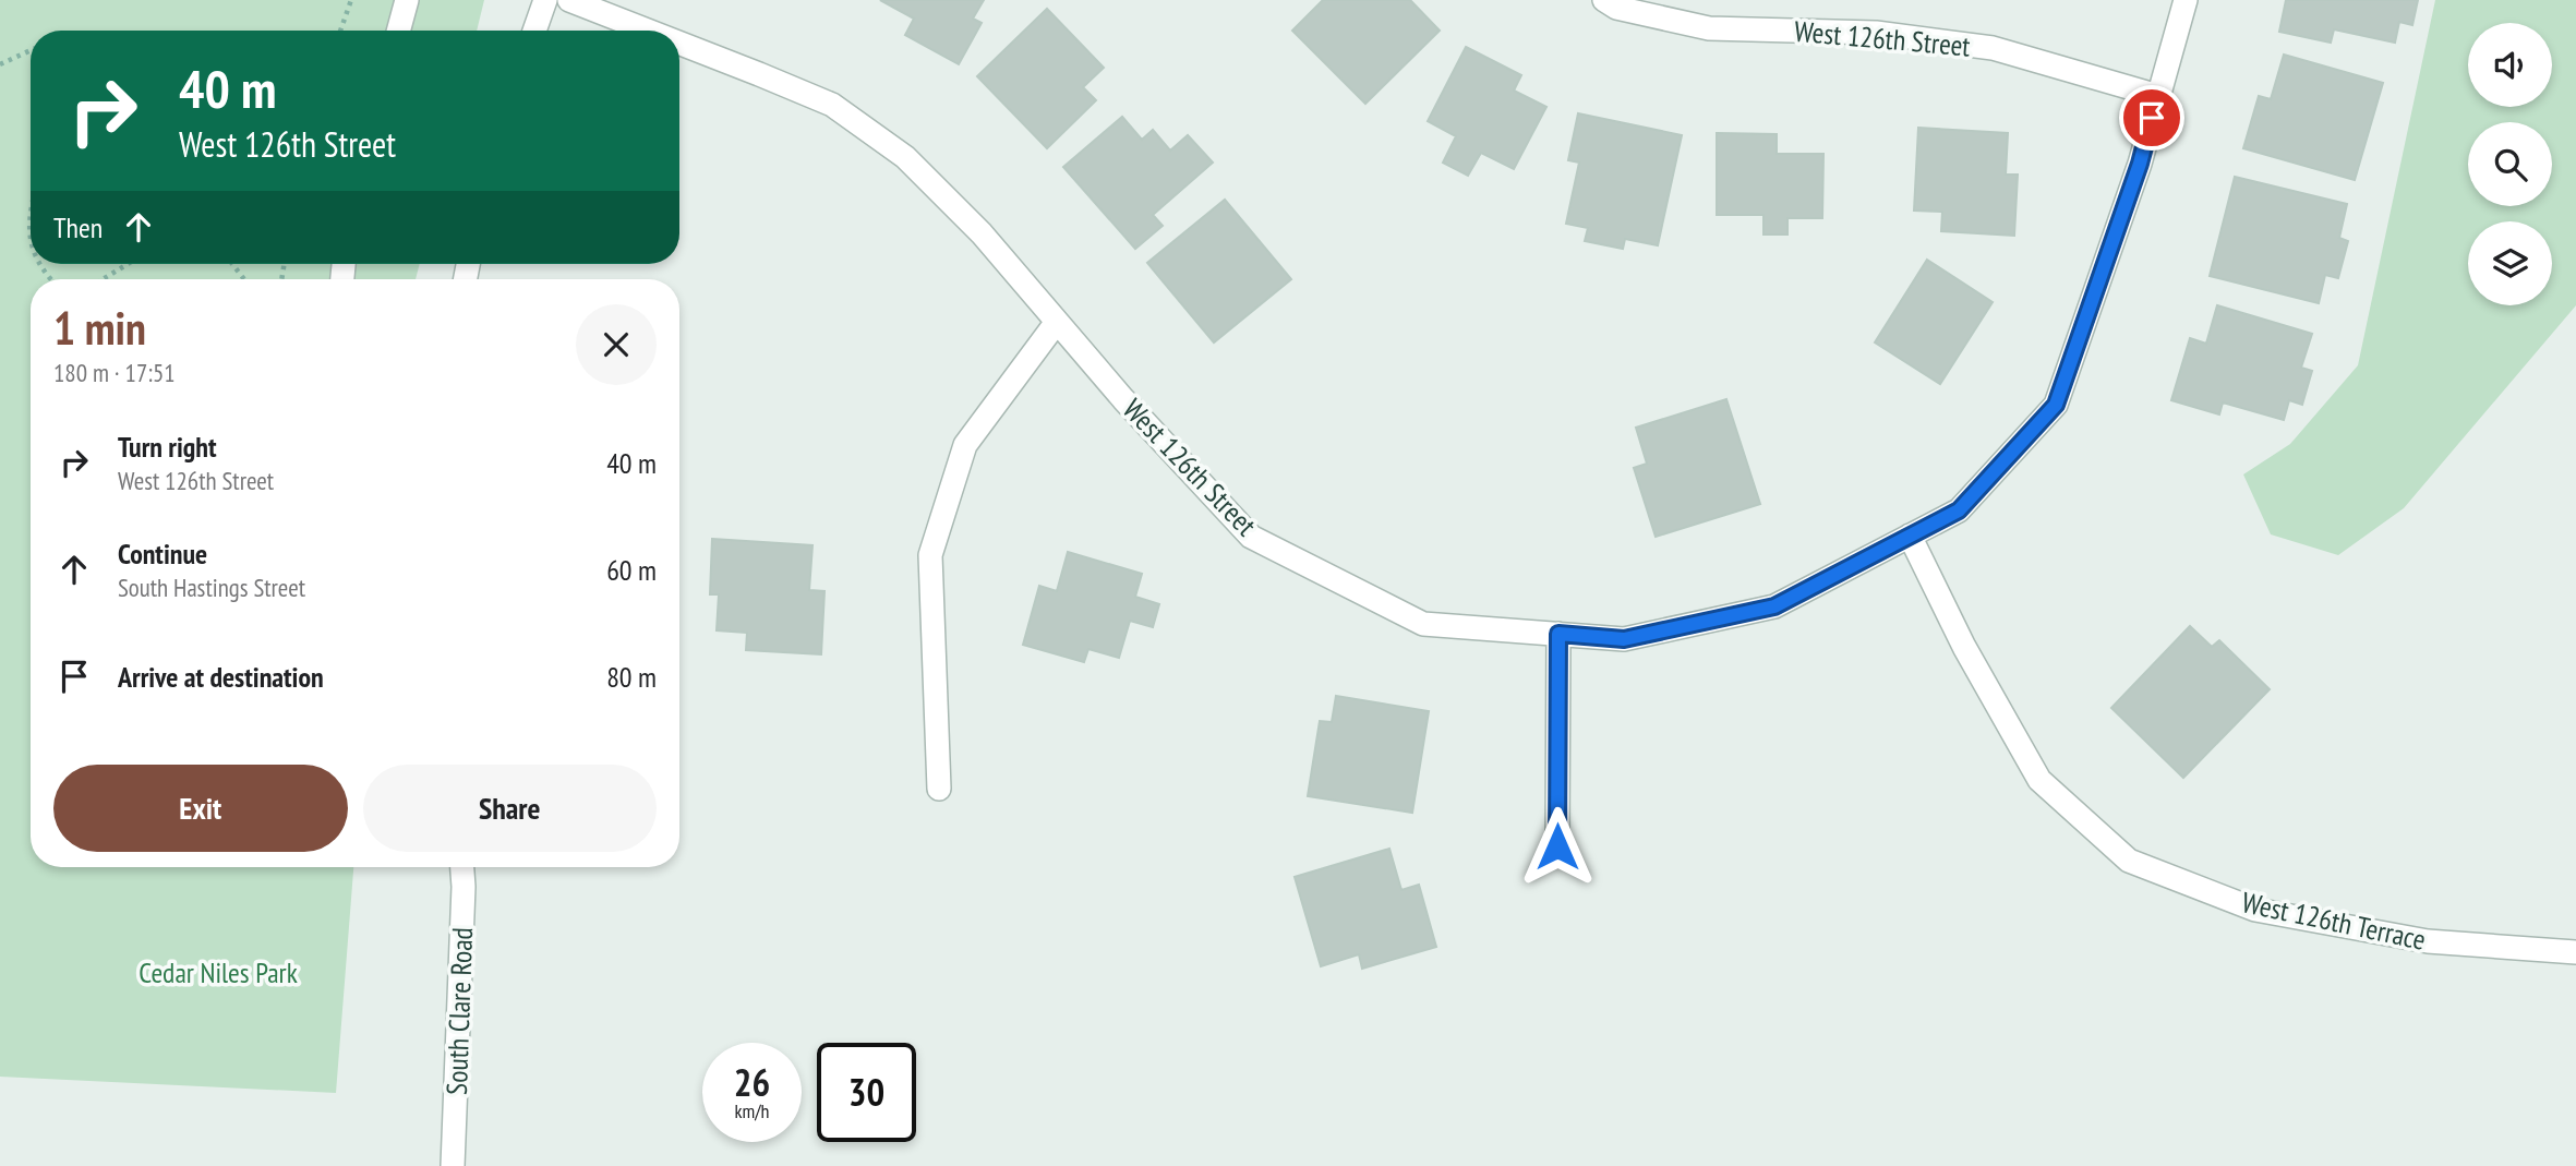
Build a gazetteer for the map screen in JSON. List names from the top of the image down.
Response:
{
  "streets": {
    "street": ["West 126th Street", "West 126th Terrace", "South Clare Road"]
  },
  "crossings": [
    ["West 126th Street", "West 126th Terrace"]
  ],
  "parks": ["Cedar Niles Park"],
  "page": {
    "turn": ["40 m", "West 126th Street"],
    "then": "Then",
    "heading": ["1 min", "180 m · 17:51"],
    "list": [
      {
        "name": "Turn right",
        "note": "West 126th Street",
        "value": "40 m"
      },
      {
        "name": "Continue",
        "note": "South Hastings Street",
        "value": "60 m"
      },
      {
        "name": "Arrive at destination",
        "value": "80 m"
      }
    ],
    "buttons": ["Exit", "Share"],
    "speed": "26 km/h",
    "limit": "30"
  }
}
